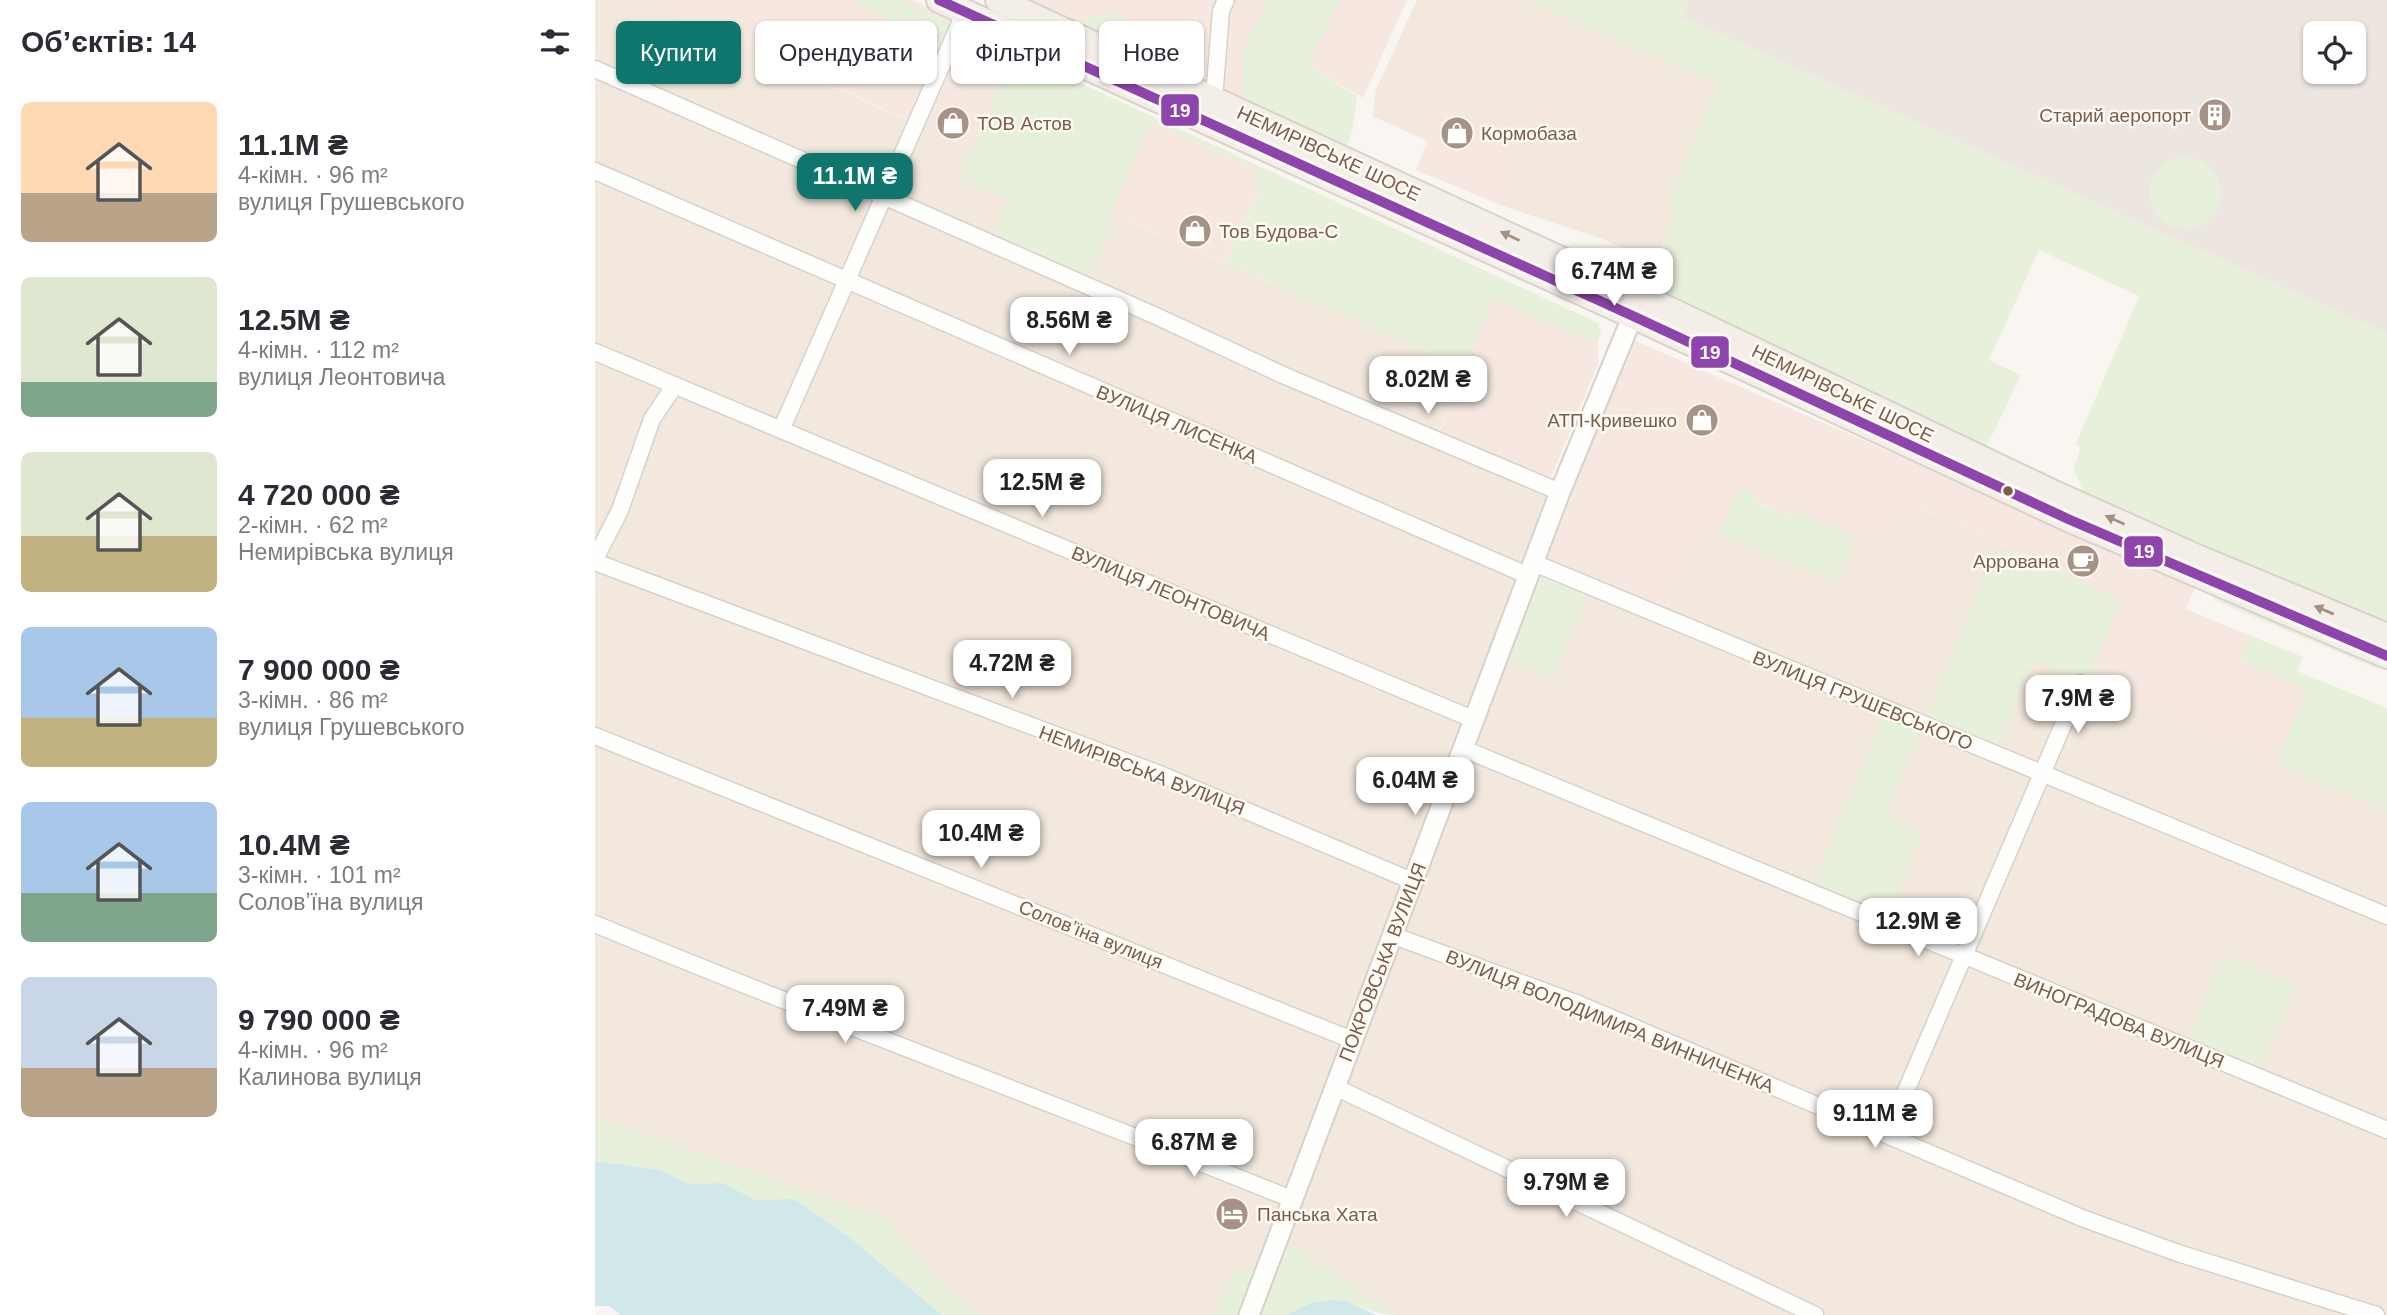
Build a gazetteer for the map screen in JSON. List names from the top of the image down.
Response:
{
  "streets": {
    "main road": ["НЕМИРІВСЬКЕ ШОСЕ"],
    "street": [
      "ВУЛИЦЯ ЛИСЕНКА",
      "ВУЛИЦЯ ЛЕОНТОВИЧА",
      "ВУЛИЦЯ ГРУШЕВСЬКОГО",
      "НЕМИРІВСЬКА ВУЛИЦЯ",
      "Соловʼїна вулиця",
      "ПОКРОВСЬКА ВУЛИЦЯ",
      "ВИНОГРАДОВА ВУЛИЦЯ",
      "ВУЛИЦЯ ВОЛОДИМИРА ВИННИЧЕНКА"
    ]
  },
  "crossings": [
    ["НЕМИРІВСЬКЕ ШОСЕ", "ПОКРОВСЬКА ВУЛИЦЯ"],
    ["ВУЛИЦЯ ЛИСЕНКА", "ВУЛИЦЯ ГРУШЕВСЬКОГО"],
    ["ВУЛИЦЯ ЛИСЕНКА", "ПОКРОВСЬКА ВУЛИЦЯ"],
    ["ВУЛИЦЯ ЛЕОНТОВИЧА", "ПОКРОВСЬКА ВУЛИЦЯ"],
    ["ВУЛИЦЯ ГРУШЕВСЬКОГО", "ПОКРОВСЬКА ВУЛИЦЯ"],
    ["НЕМИРІВСЬКА ВУЛИЦЯ", "ПОКРОВСЬКА ВУЛИЦЯ"],
    ["Соловʼїна вулиця", "ПОКРОВСЬКА ВУЛИЦЯ"],
    ["ПОКРОВСЬКА ВУЛИЦЯ", "ВИНОГРАДОВА ВУЛИЦЯ"],
    ["ПОКРОВСЬКА ВУЛИЦЯ", "ВУЛИЦЯ ВОЛОДИМИРА ВИННИЧЕНКА"]
  ],
  "places": {
    "building": ["Старий аеропорт"],
    "shop": [
      "ТОВ Астов",
      "Кормобаза",
      "Тов Будова-С",
      "АТП-Кривешко"
    ],
    "cafe": ["Аррована"],
    "hotel": ["Панська Хата"]
  },
  "lines": ["transit line 19"],
  "page": {
    "heading": "Об’єктів: 14",
    "chip": [
      "Купити",
      "Орендувати",
      "Фільтри",
      "Нове"
    ],
    "list": [
      {
        "name": "11.1M ₴",
        "note": "4-кімн. · 96 m² · вулиця Грушевського"
      },
      {
        "name": "12.5M ₴",
        "note": "4-кімн. · 112 m² · вулиця Леонтовича"
      },
      {
        "name": "4 720 000 ₴",
        "note": "2-кімн. · 62 m² · Немирівська вулиця"
      },
      {
        "name": "7 900 000 ₴",
        "note": "3-кімн. · 86 m² · вулиця Грушевського"
      },
      {
        "name": "10.4M ₴",
        "note": "3-кімн. · 101 m² · Соловʼїна вулиця"
      },
      {
        "name": "9 790 000 ₴",
        "note": "4-кімн. · 96 m² · Калинова вулиця"
      }
    ],
    "price": [
      "11.1M ₴",
      "6.74M ₴",
      "8.56M ₴",
      "8.02M ₴",
      "12.5M ₴",
      "4.72M ₴",
      "7.9M ₴",
      "6.04M ₴",
      "10.4M ₴",
      "12.9M ₴",
      "7.49M ₴",
      "9.11M ₴",
      "6.87M ₴",
      "9.79M ₴"
    ]
  }
}
